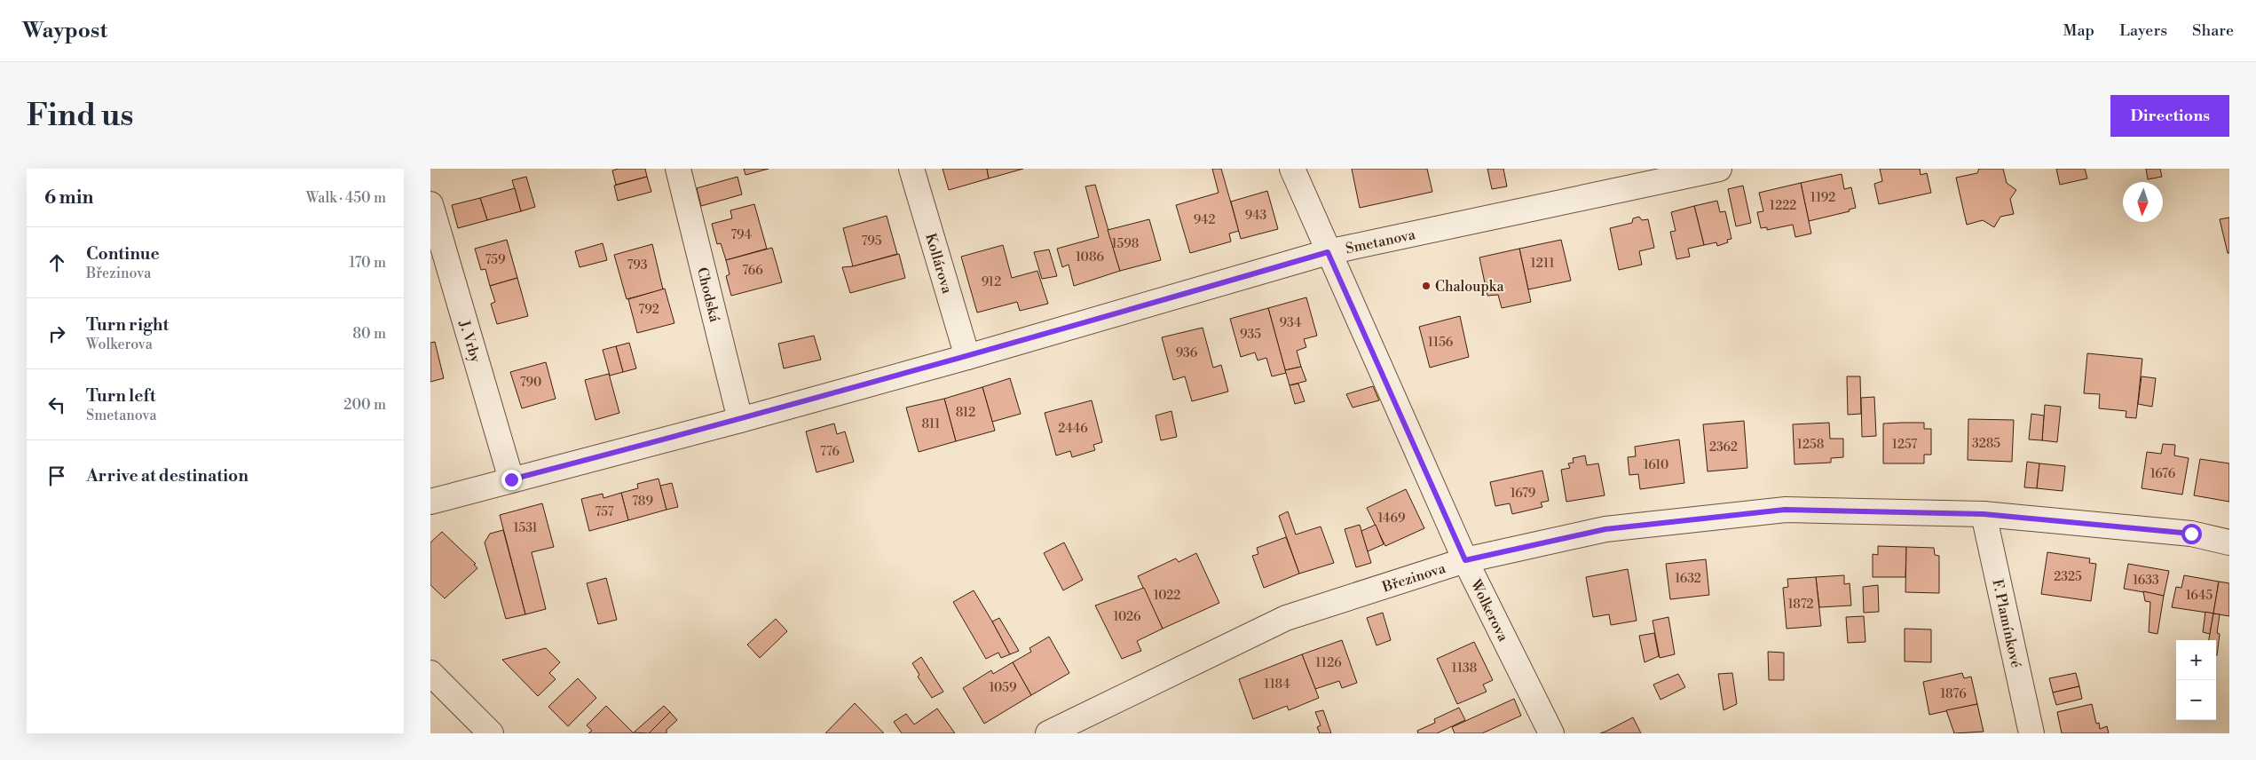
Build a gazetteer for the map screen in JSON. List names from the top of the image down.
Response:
{
  "streets": {
    "street": [
      "Smetanova",
      "Kollárova",
      "Chodská",
      "J. Vrby",
      "Březinova",
      "Wolkerova",
      "F. Plamínkové"
    ]
  },
  "crossings": [
    ["Smetanova", "Kollárova"],
    ["Smetanova", "Chodská"],
    ["Smetanova", "J. Vrby"],
    ["Smetanova", "Wolkerova"],
    ["Březinova", "Wolkerova"],
    ["Březinova", "F. Plamínkové"]
  ],
  "places": ["Chaloupka"],
  "house_numbers": [
    "1192",
    "1222",
    "943",
    "942",
    "794",
    "795",
    "1598",
    "1086",
    "759",
    "1211",
    "793",
    "766",
    "912",
    "792",
    "934",
    "935",
    "1156",
    "936",
    "790",
    "812",
    "811",
    "2446",
    "3285",
    "1258",
    "1257",
    "2362",
    "776",
    "1610",
    "1676",
    "1679",
    "789",
    "757",
    "1469",
    "1531",
    "2325",
    "1632",
    "1633",
    "1022",
    "1645",
    "1872",
    "1026",
    "1126",
    "1138",
    "1184",
    "1059",
    "1876"
  ],
  "north": "bottom",
  "page": {
    "header": "Waypost",
    "nav": ["Map", "Layers", "Share"],
    "buttons": "Directions",
    "title": "Find us",
    "heading": ["6 min", "Walk · 450 m"],
    "list": [
      ["Continue", "Březinova", "170 m"],
      ["Turn right", "Wolkerova", "80 m"],
      ["Turn left", "Smetanova", "200 m"],
      "Arrive at destination"
    ],
    "map_buttons": ["+", "−"]
  }
}
